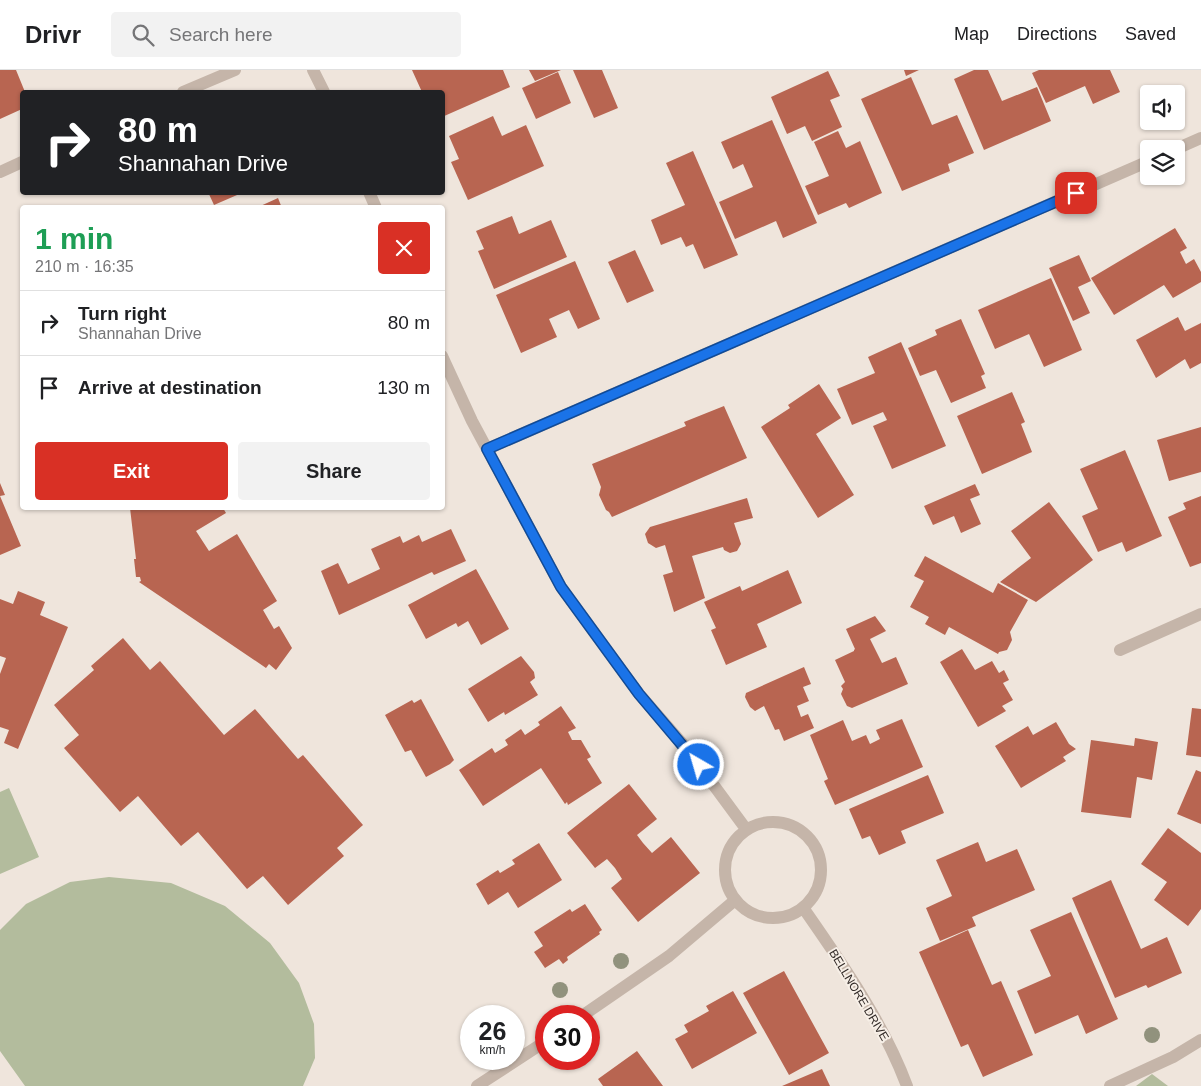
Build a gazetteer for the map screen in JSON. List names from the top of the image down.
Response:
{
  "streets": {
    "street": ["BELLNORE DRIVE"]
  },
  "page": {
    "header": "Drivr",
    "search": "Search here",
    "nav": ["Map", "Directions", "Saved"],
    "turn": ["80 m", "Shannahan Drive"],
    "heading": ["1 min", "210 m · 16:35"],
    "list": [
      {
        "name": "Turn right",
        "note": "Shannahan Drive",
        "value": "80 m"
      },
      {
        "name": "Arrive at destination",
        "value": "130 m"
      }
    ],
    "buttons": ["Exit", "Share"],
    "speed": "26 km/h",
    "limit": "30"
  }
}
